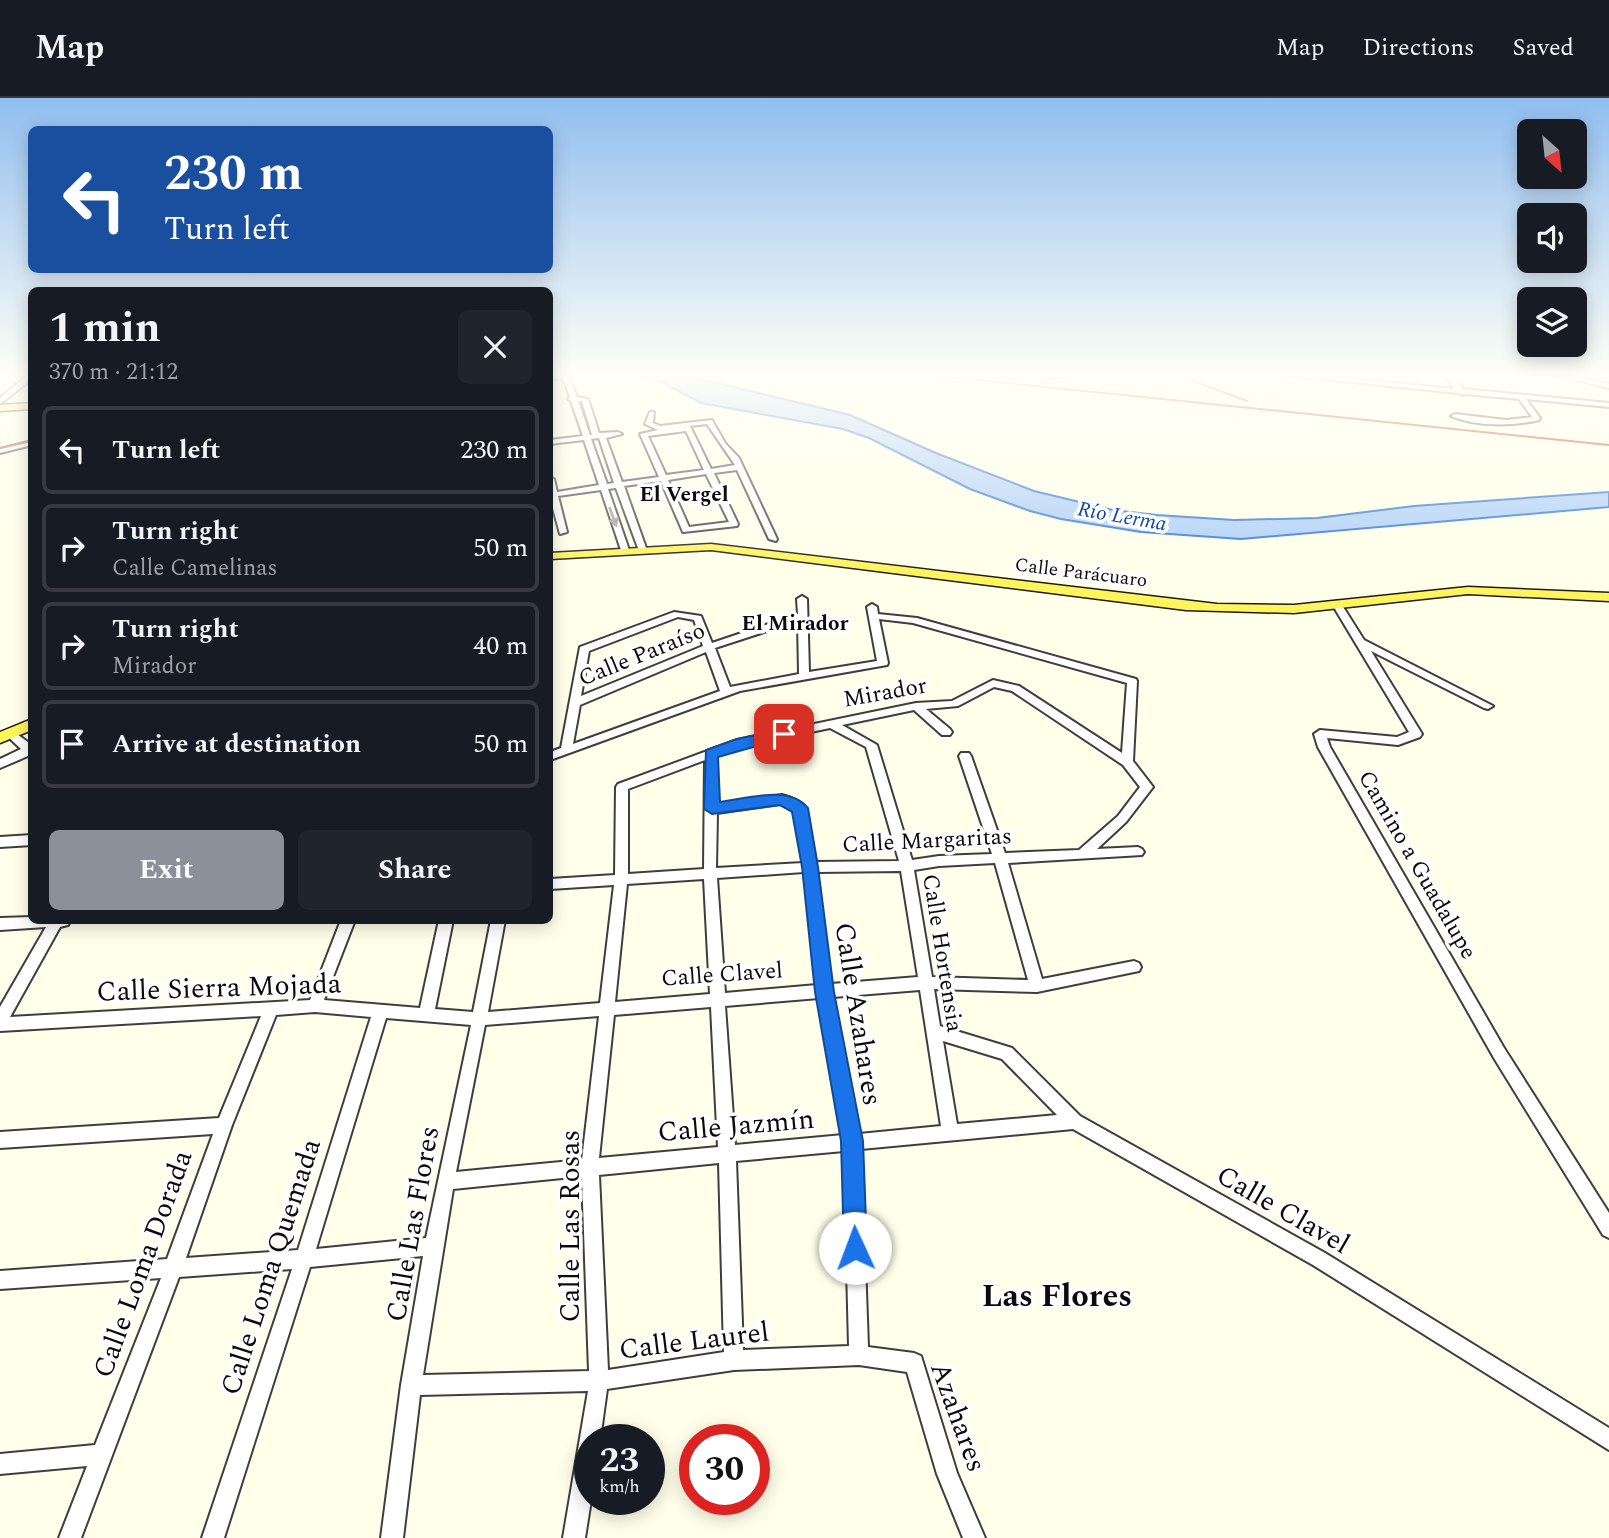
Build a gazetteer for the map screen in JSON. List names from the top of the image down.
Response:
{
  "streets": {
    "main road": ["Calle Parácuaro"],
    "street": [
      "Calle Paraíso",
      "Mirador",
      "Calle Margaritas",
      "Camino a Guadalupe",
      "Calle Hortensia",
      "Calle Clavel",
      "Calle Sierra Mojada",
      "Calle Azahares",
      "Calle Jazmín",
      "Calle Las Flores",
      "Calle Las Rosas",
      "Calle Loma Dorada",
      "Calle Loma Quemada",
      "Calle Laurel",
      "Azahares"
    ]
  },
  "crossings": [
    ["Calle Parácuaro", "Camino a Guadalupe"],
    ["Mirador", "Calle Hortensia"],
    ["Mirador", "Calle Las Rosas"],
    ["Calle Margaritas", "Calle Hortensia"],
    ["Calle Margaritas", "Calle Azahares"],
    ["Calle Margaritas", "Calle Las Rosas"],
    ["Calle Hortensia", "Calle Clavel"],
    ["Calle Hortensia", "Calle Jazmín"],
    ["Calle Clavel", "Calle Sierra Mojada"],
    ["Calle Clavel", "Calle Azahares"],
    ["Calle Clavel", "Calle Jazmín"],
    ["Calle Clavel", "Calle Las Flores"],
    ["Calle Clavel", "Calle Las Rosas"],
    ["Calle Sierra Mojada", "Calle Las Flores"],
    ["Calle Sierra Mojada", "Calle Loma Dorada"],
    ["Calle Sierra Mojada", "Calle Loma Quemada"],
    ["Calle Azahares", "Calle Jazmín"],
    ["Calle Azahares", "Calle Laurel"],
    ["Calle Azahares", "Azahares"],
    ["Calle Jazmín", "Calle Las Flores"],
    ["Calle Jazmín", "Calle Las Rosas"],
    ["Calle Las Flores", "Calle Laurel"],
    ["Calle Las Rosas", "Calle Laurel"],
    ["Calle Laurel", "Azahares"]
  ],
  "districts": ["El Vergel", "El Mirador", "Las Flores"],
  "water": ["Río Lerma"],
  "north": "bottom right",
  "page": {
    "header": "Map",
    "nav": ["Map", "Directions", "Saved"],
    "turn": ["230 m", "Turn left"],
    "heading": ["1 min", "370 m · 21:12"],
    "list": [
      {
        "name": "Turn left",
        "value": "230 m"
      },
      {
        "name": "Turn right",
        "note": "Calle Camelinas",
        "value": "50 m"
      },
      {
        "name": "Turn right",
        "note": "Mirador",
        "value": "40 m"
      },
      {
        "name": "Arrive at destination",
        "value": "50 m"
      }
    ],
    "buttons": ["Exit", "Share"],
    "speed": "23 km/h",
    "limit": "30"
  }
}
